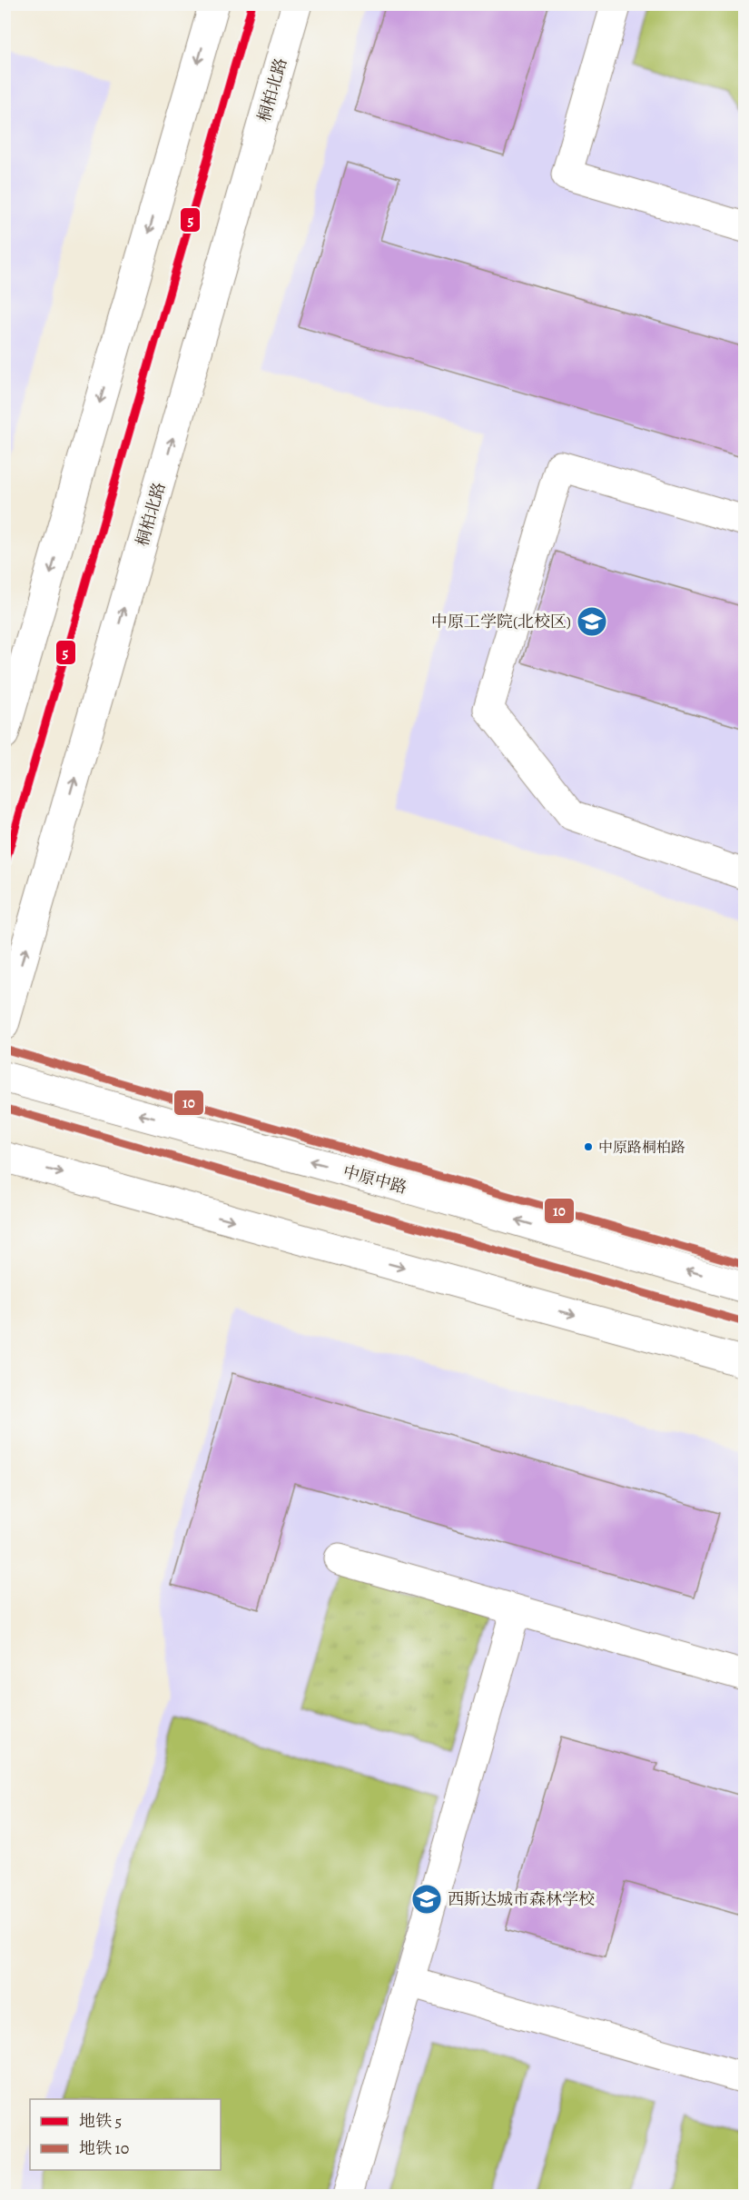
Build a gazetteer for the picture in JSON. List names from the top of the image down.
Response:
{
  "streets": {
    "main road": ["桐柏北路", "中原中路"]
  },
  "places": {
    "school or university": ["中原工学院(北校区)", "西斯达城市森林学校"],
    "other": ["中原路桐柏路"]
  },
  "lines": ["metro line 5", "metro line 10"],
  "legend": ["地铁 5", "地铁 10"]
}
